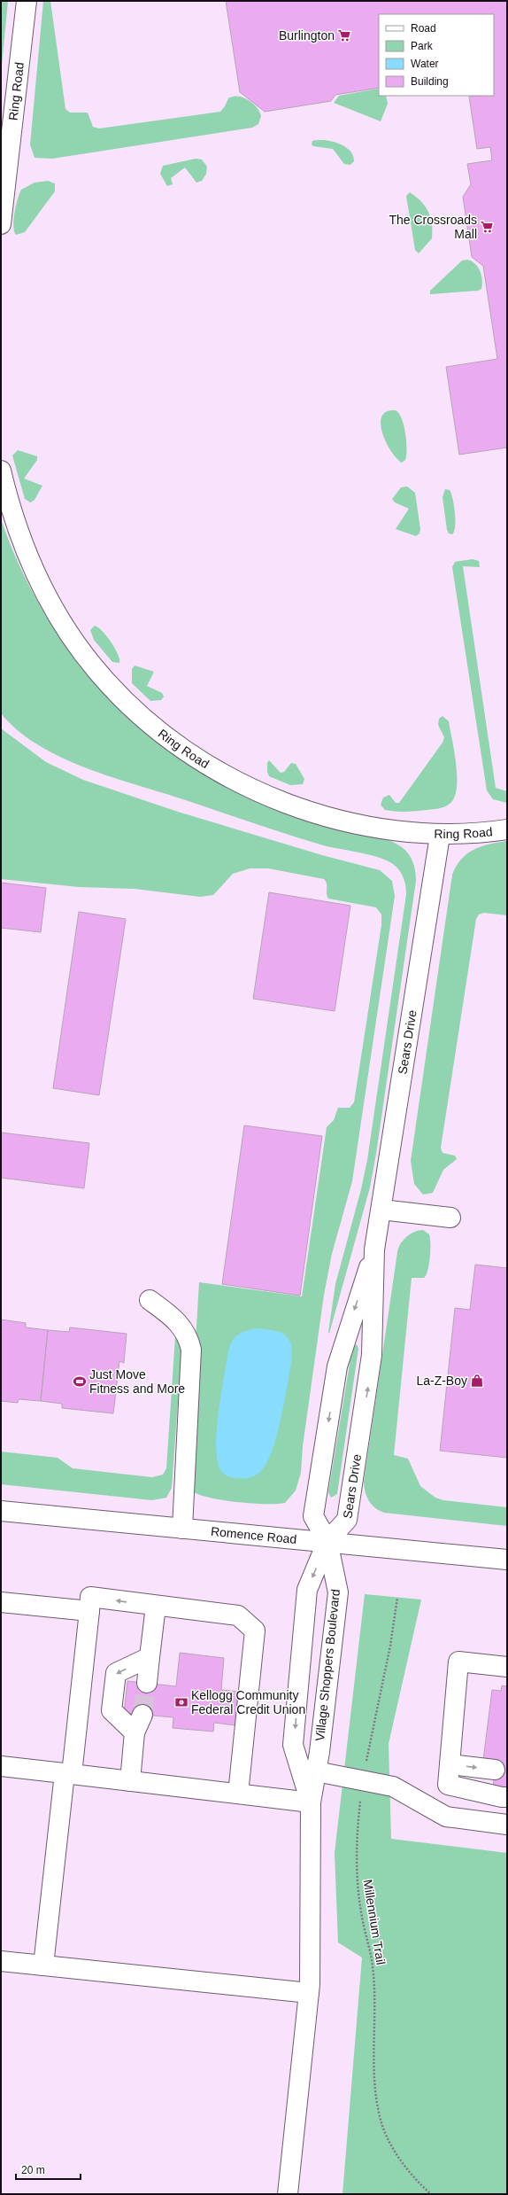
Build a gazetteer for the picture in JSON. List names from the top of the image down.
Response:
{
  "streets": {
    "street": [
      "Ring Road",
      "Sears Drive",
      "Romence Road",
      "Village Shoppers Boulevard"
    ],
    "path": ["Millennium Trail"]
  },
  "crossings": [
    ["Ring Road", "Sears Drive"],
    ["Sears Drive", "Romence Road"],
    ["Sears Drive", "Village Shoppers Boulevard"],
    ["Romence Road", "Village Shoppers Boulevard"]
  ],
  "places": {
    "supermarket": ["Burlington", "The Crossroads Mall"],
    "shop": ["La-Z-Boy"],
    "sports": ["Just Move Fitness and More"],
    "bank": ["Kellogg Community Federal Credit Union"]
  },
  "legend": [
    "Road",
    "Park",
    "Water",
    "Building"
  ],
  "scale_bar": "20 m"
}
